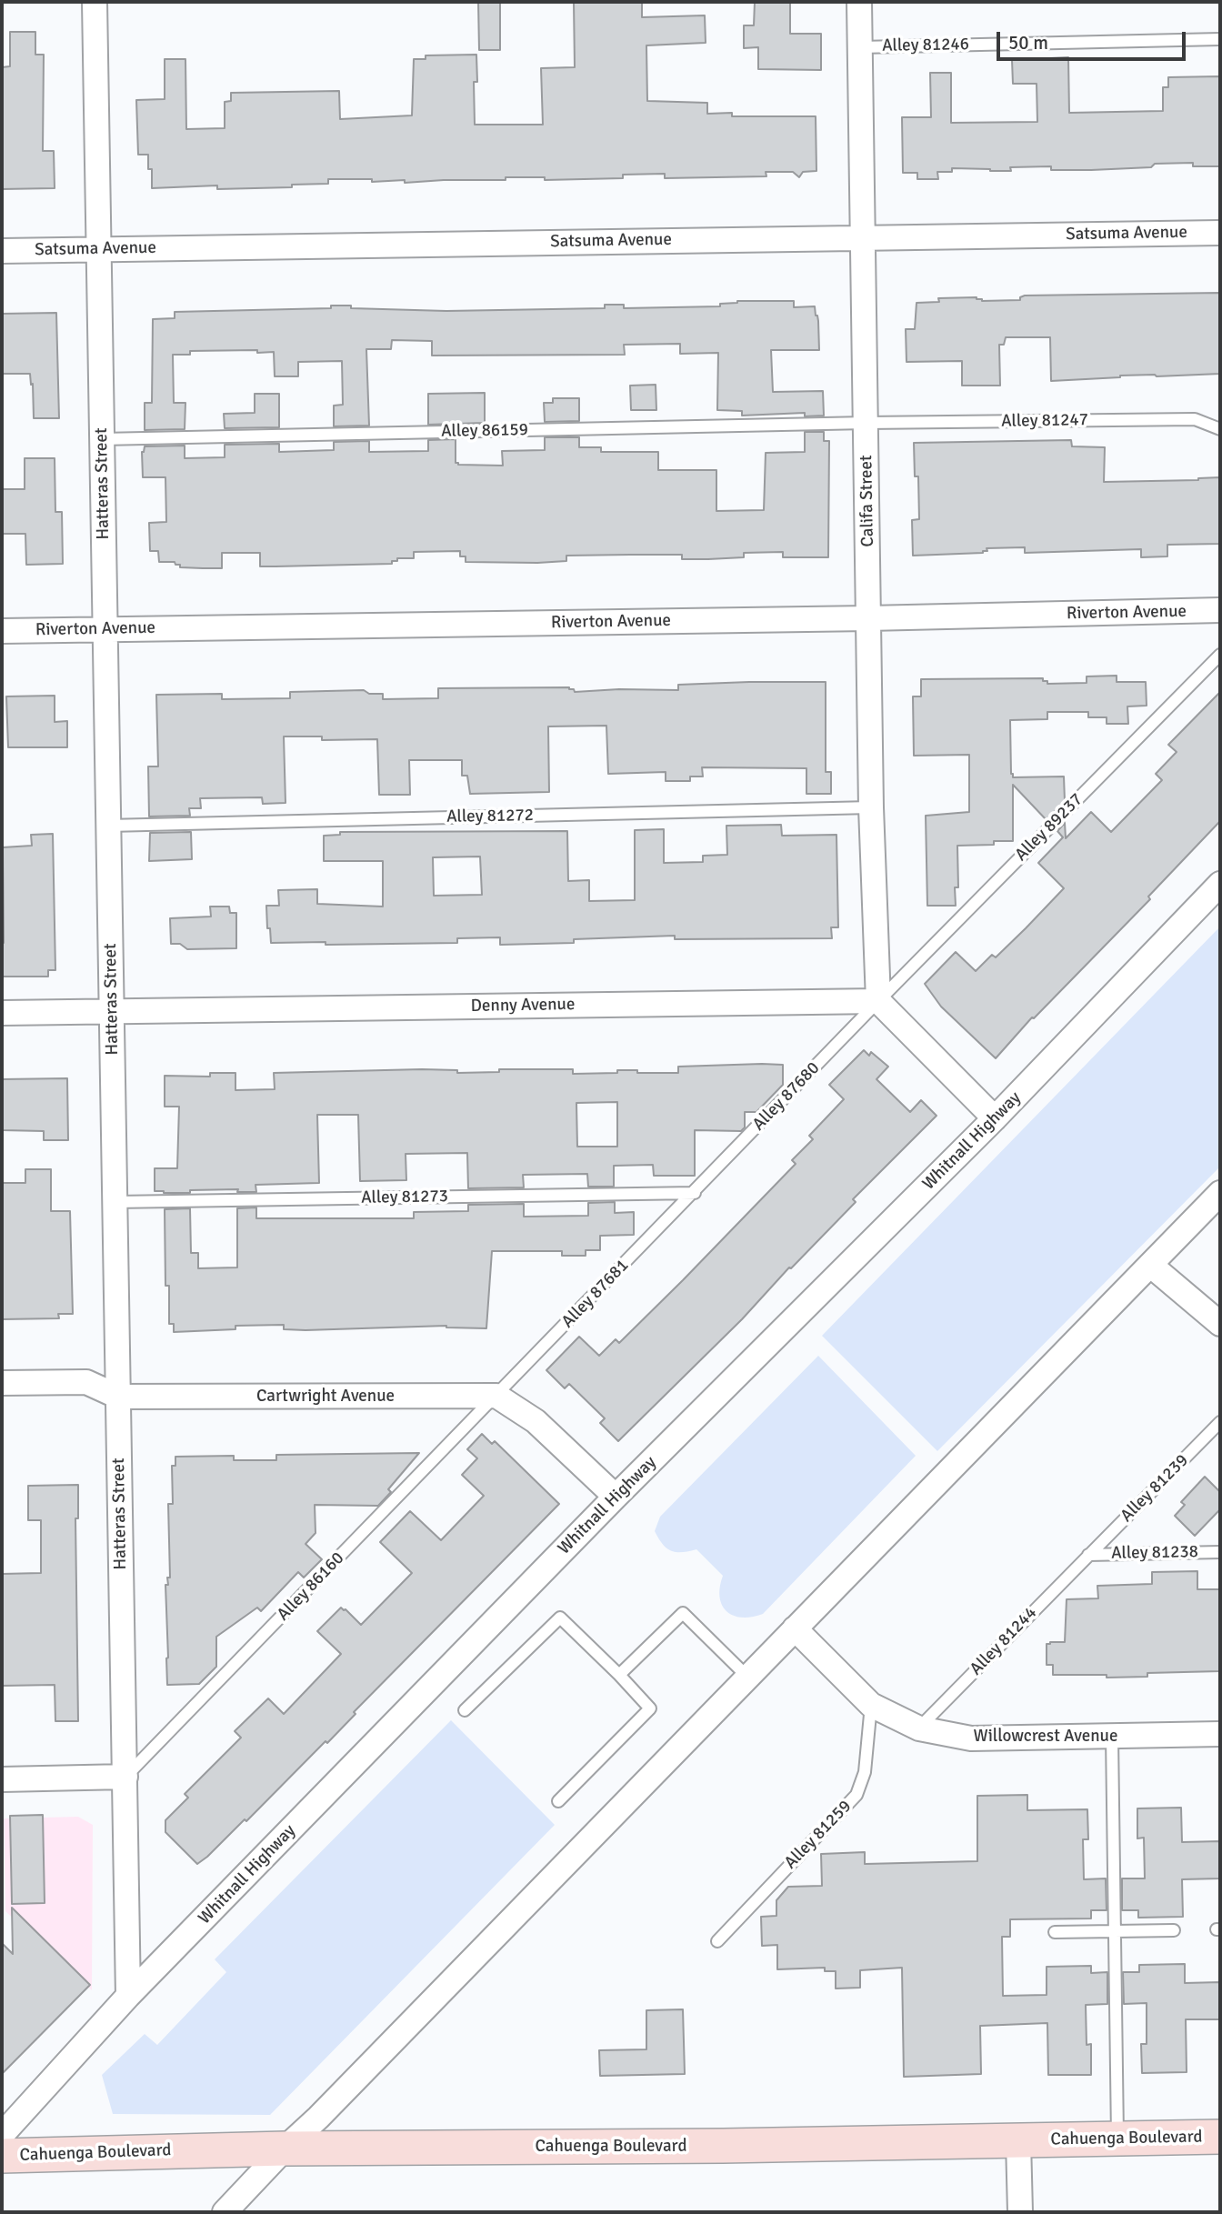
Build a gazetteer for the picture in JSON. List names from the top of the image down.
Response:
{
  "streets": {
    "main road": ["Cahuenga Boulevard"],
    "street": [
      "Satsuma Avenue",
      "Hatteras Street",
      "Califa Street",
      "Riverton Avenue",
      "Denny Avenue",
      "Whitnall Highway",
      "Cartwright Avenue",
      "Willowcrest Avenue"
    ],
    "lane": [
      "Alley 81246",
      "Alley 81247",
      "Alley 86159",
      "Alley 81272",
      "Alley 89237",
      "Alley 87680",
      "Alley 81273",
      "Alley 87681",
      "Alley 81239",
      "Alley 81238",
      "Alley 86160",
      "Alley 81244",
      "Alley 81259"
    ]
  },
  "crossings": [
    ["Alley 81246", "Califa Street"],
    ["Satsuma Avenue", "Hatteras Street"],
    ["Satsuma Avenue", "Califa Street"],
    ["Alley 81247", "Alley 86159"],
    ["Alley 81247", "Califa Street"],
    ["Alley 86159", "Hatteras Street"],
    ["Alley 86159", "Califa Street"],
    ["Hatteras Street", "Riverton Avenue"],
    ["Hatteras Street", "Alley 81272"],
    ["Hatteras Street", "Denny Avenue"],
    ["Hatteras Street", "Whitnall Highway"],
    ["Hatteras Street", "Alley 81273"],
    ["Hatteras Street", "Cartwright Avenue"],
    ["Hatteras Street", "Alley 86160"],
    ["Califa Street", "Riverton Avenue"],
    ["Califa Street", "Alley 81272"],
    ["Califa Street", "Alley 89237"],
    ["Califa Street", "Denny Avenue"],
    ["Califa Street", "Alley 87680"],
    ["Alley 89237", "Denny Avenue"],
    ["Alley 89237", "Alley 87680"],
    ["Denny Avenue", "Alley 87680"],
    ["Alley 87680", "Alley 81273"],
    ["Alley 87680", "Alley 87681"],
    ["Alley 81273", "Alley 87681"],
    ["Alley 87681", "Cartwright Avenue"],
    ["Alley 87681", "Alley 86160"],
    ["Cartwright Avenue", "Alley 86160"],
    ["Alley 81239", "Alley 81238"],
    ["Alley 81239", "Alley 81244"],
    ["Alley 81238", "Alley 81244"],
    ["Alley 81244", "Willowcrest Avenue"],
    ["Willowcrest Avenue", "Alley 81259"]
  ],
  "scale_bar": "50 m"
}
